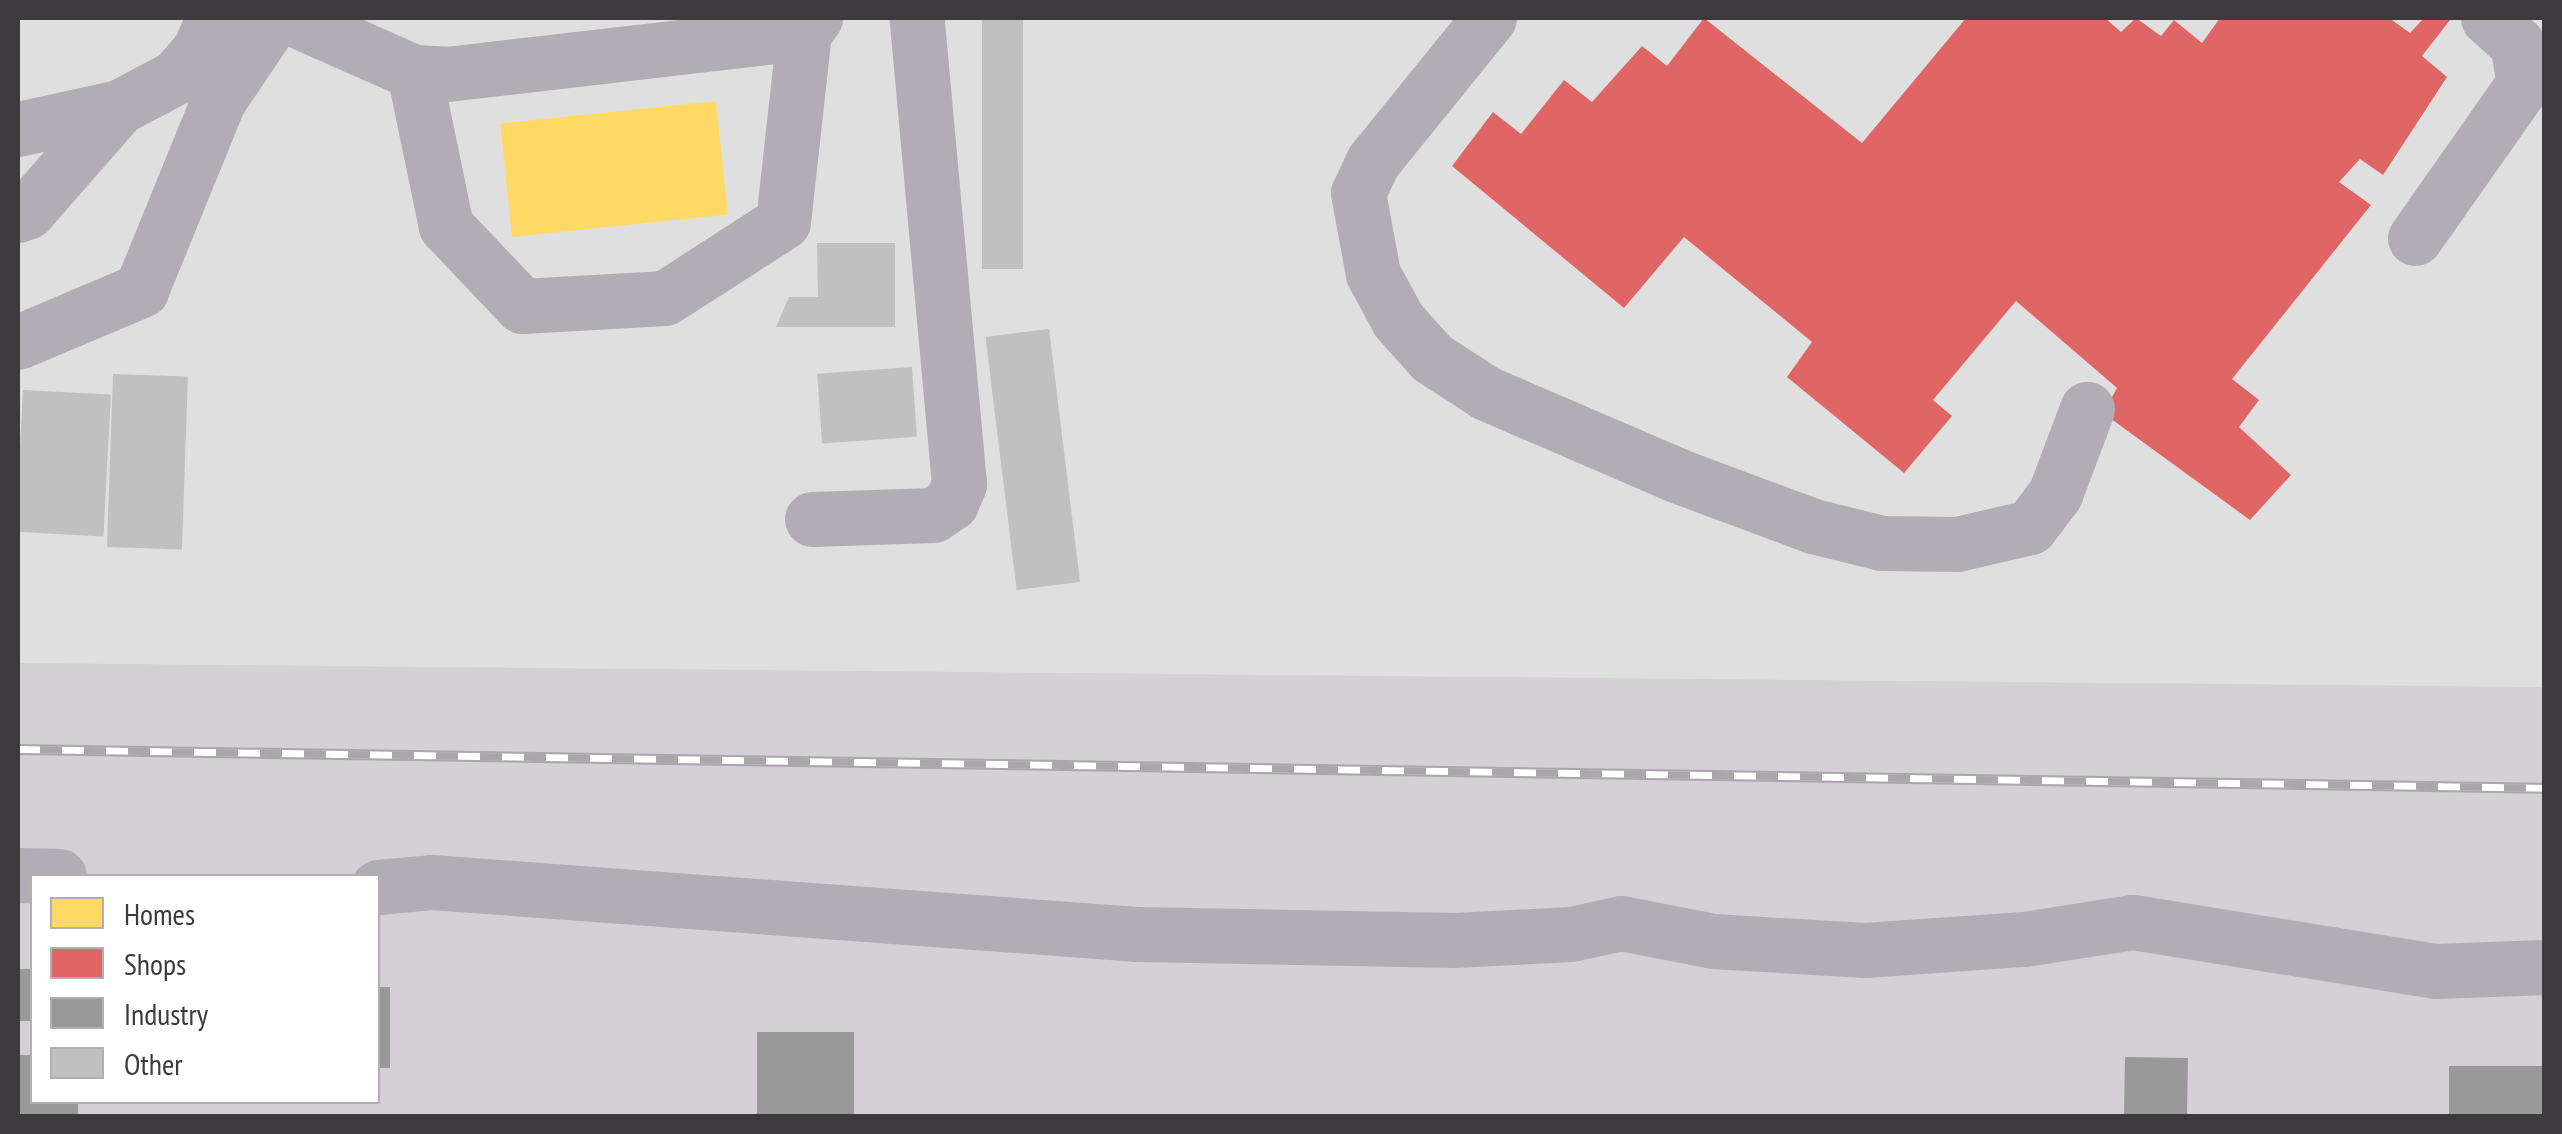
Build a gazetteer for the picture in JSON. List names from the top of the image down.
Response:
{
  "legend": [
    "Homes",
    "Shops",
    "Industry",
    "Other"
  ]
}
